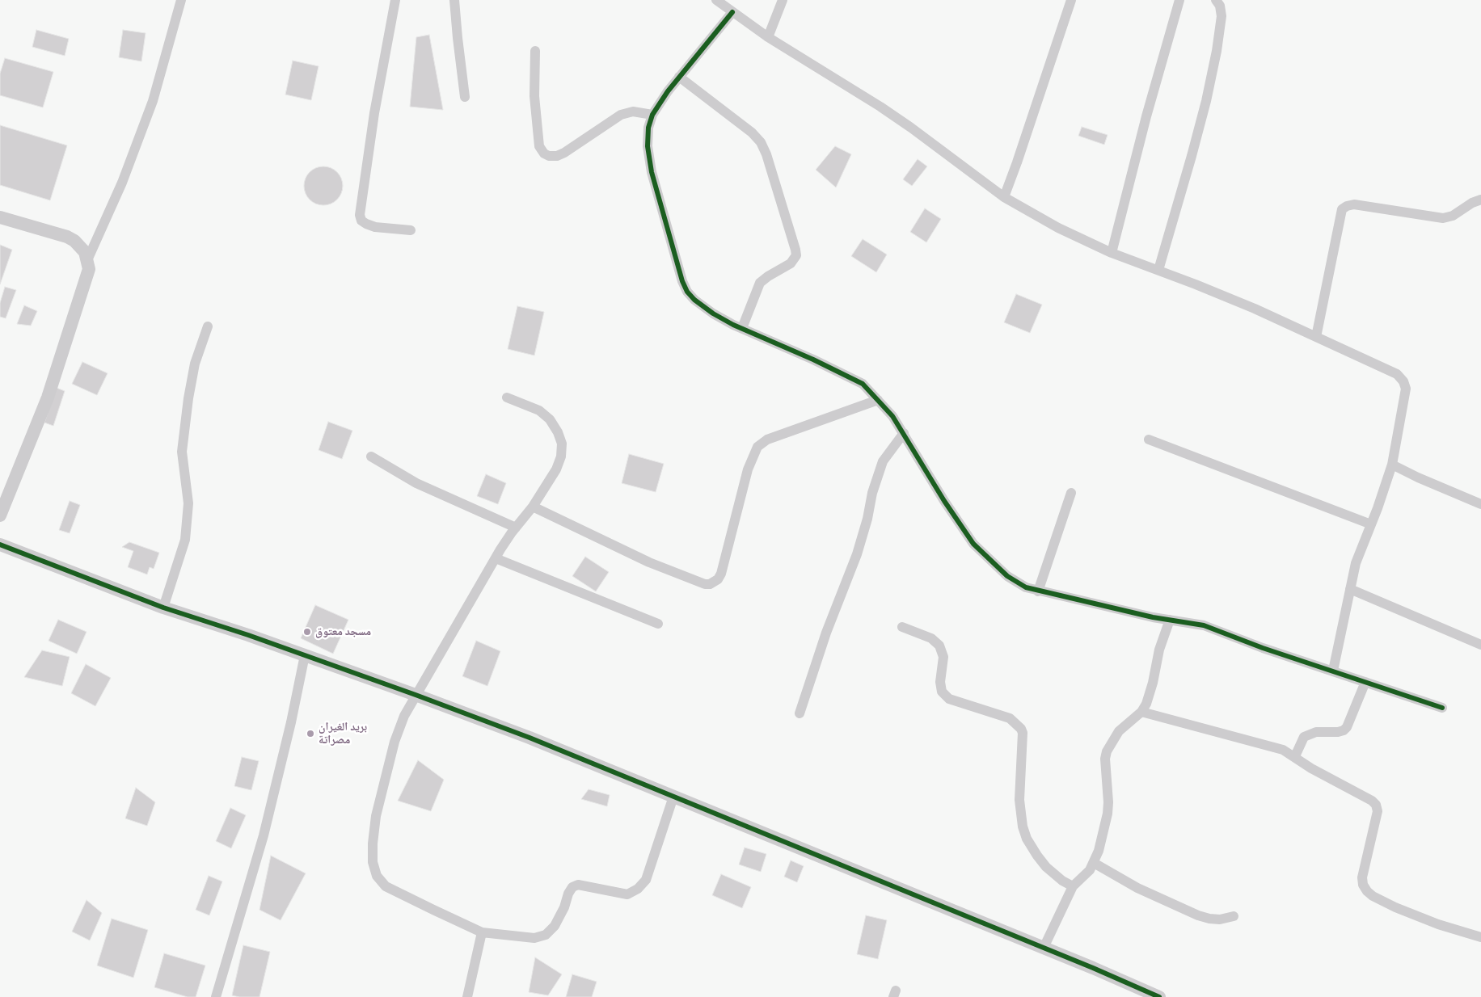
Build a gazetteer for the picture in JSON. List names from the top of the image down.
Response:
{
  "places": ["مسجد معتوق", "بريد الغيران مصراتة"]
}
